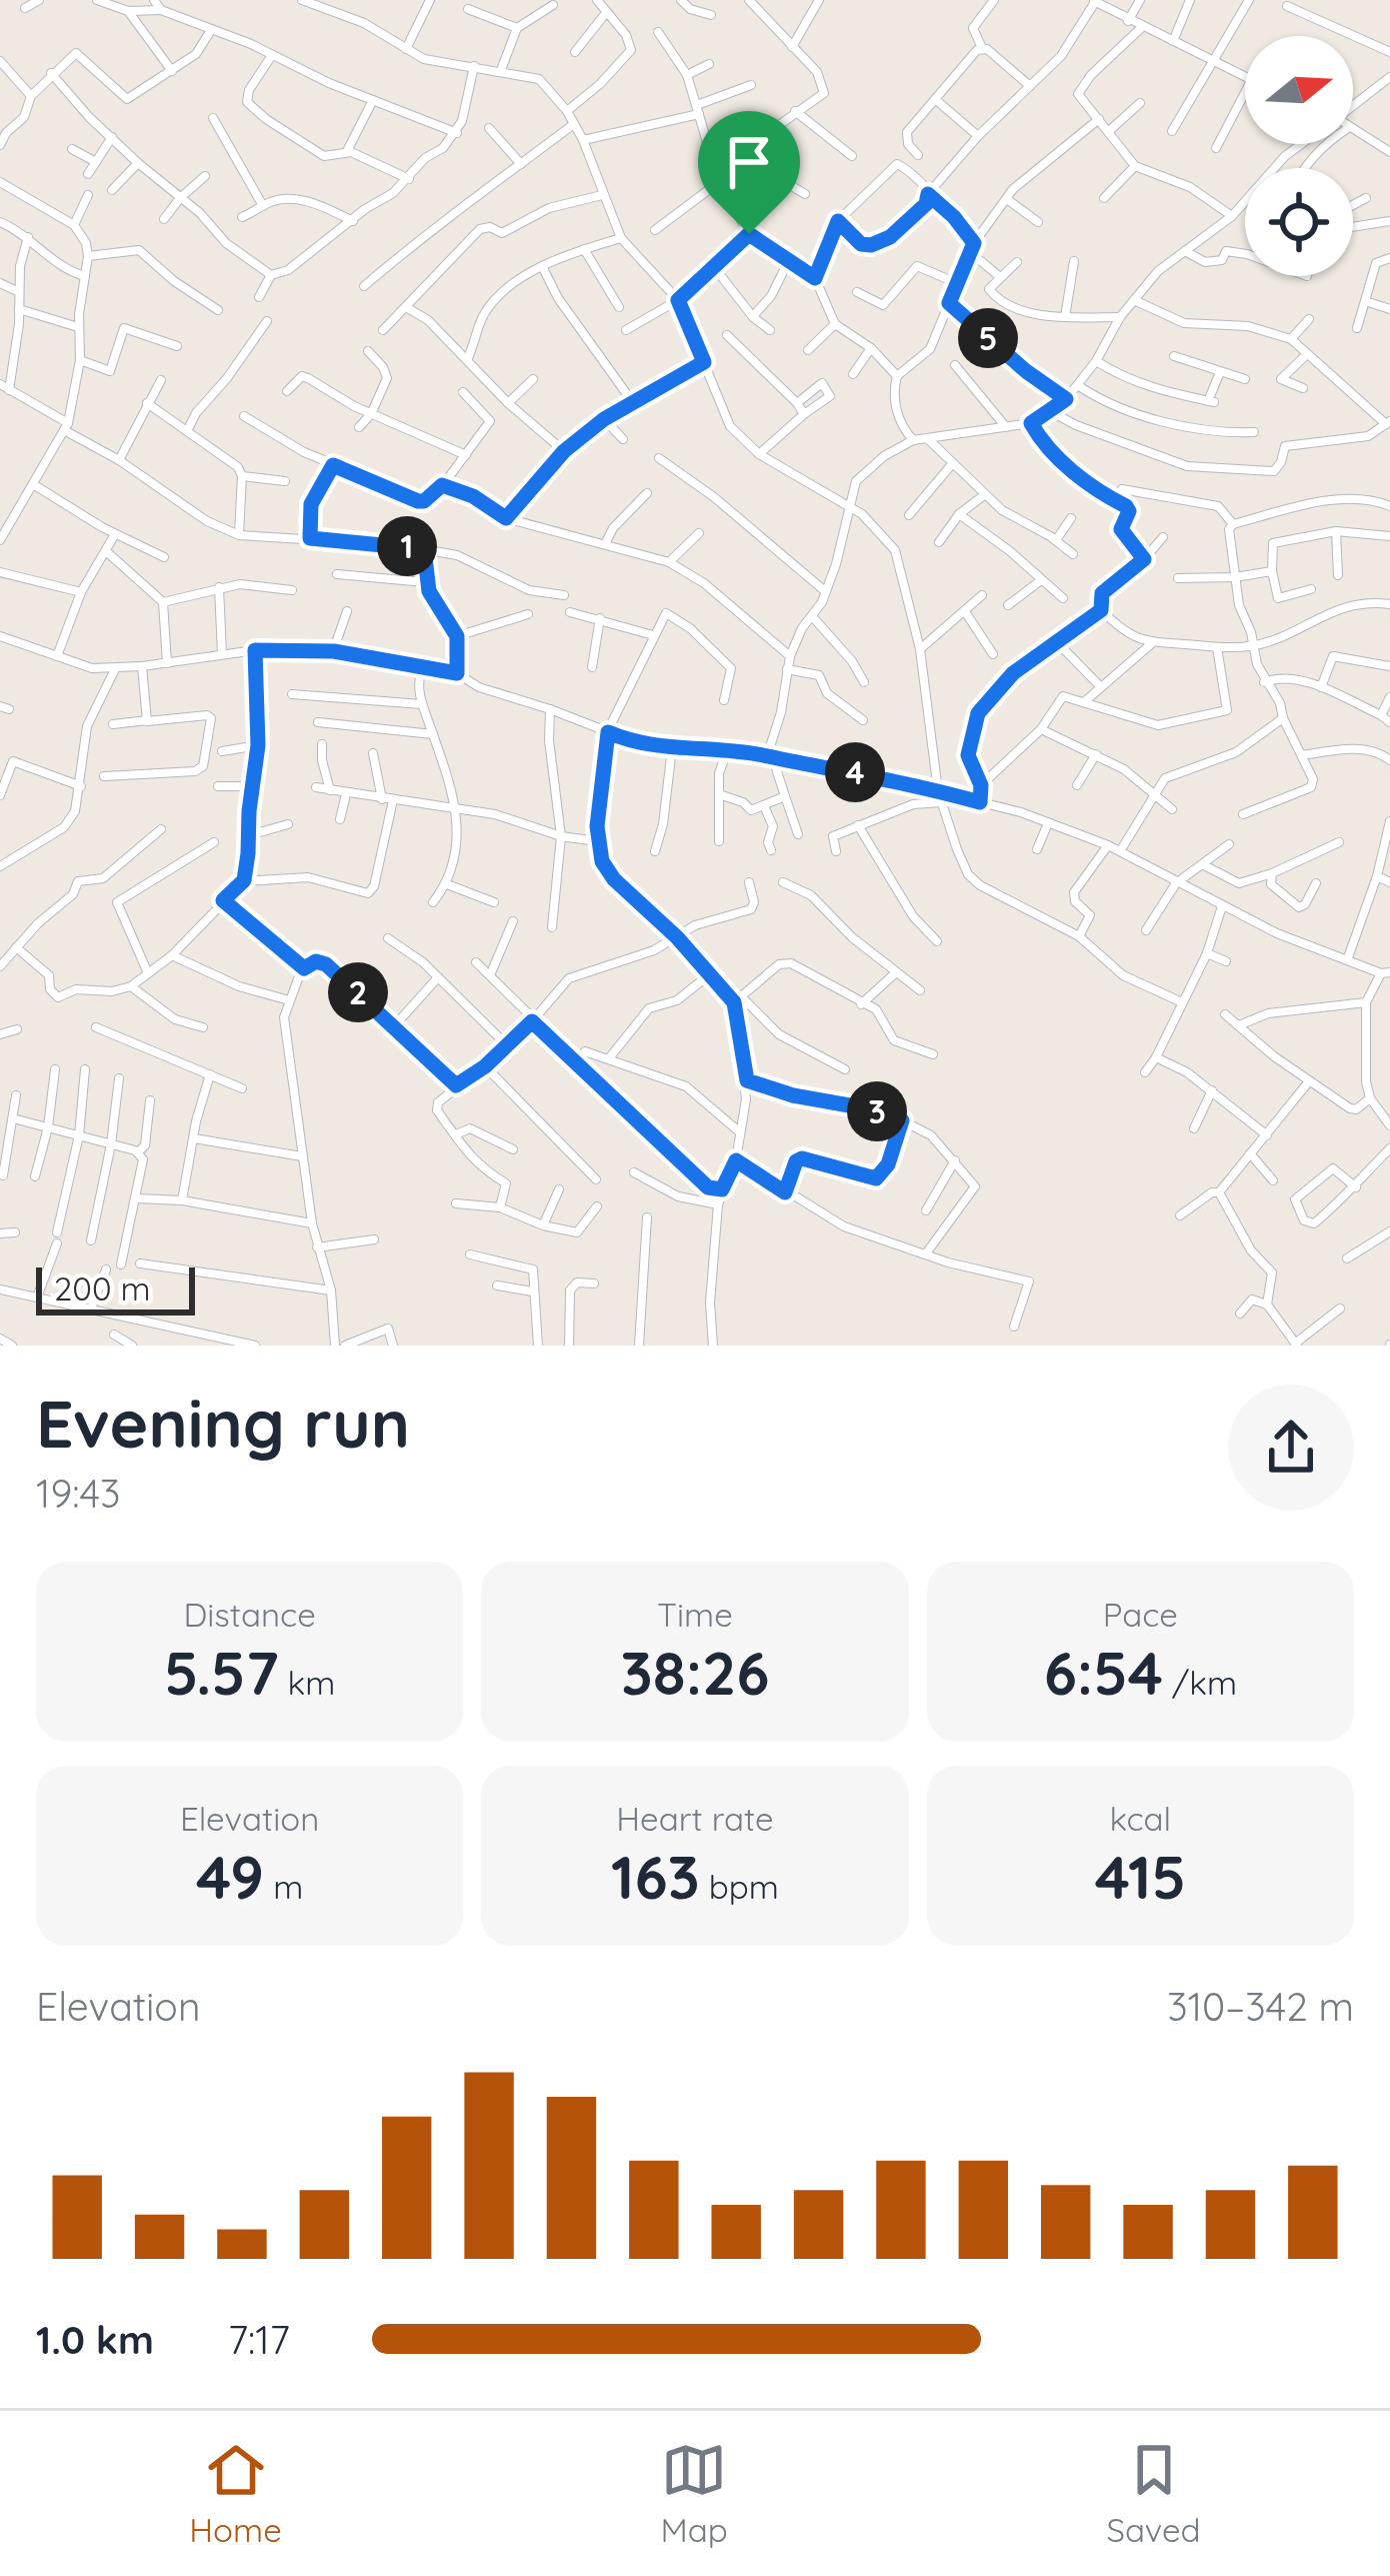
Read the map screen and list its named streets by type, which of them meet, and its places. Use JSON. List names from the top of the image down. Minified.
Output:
{"scale_bar":"200 m","north":"right","page":{"pins":["5","1","4","2","3"],"scale":"200 m","heading":["Evening run","19:43"],"stats":[["Distance","5.57 km"],["Time","38:26"],["Pace","6:54 /km"],["Elevation","49 m"],["Heart rate","163 bpm"],["kcal","415"]],"chart":["Elevation","310–342 m"],"list":[{"name":"1.0 km","note":"7:17"}],"tabs":["Home","Map","Saved"]}}
